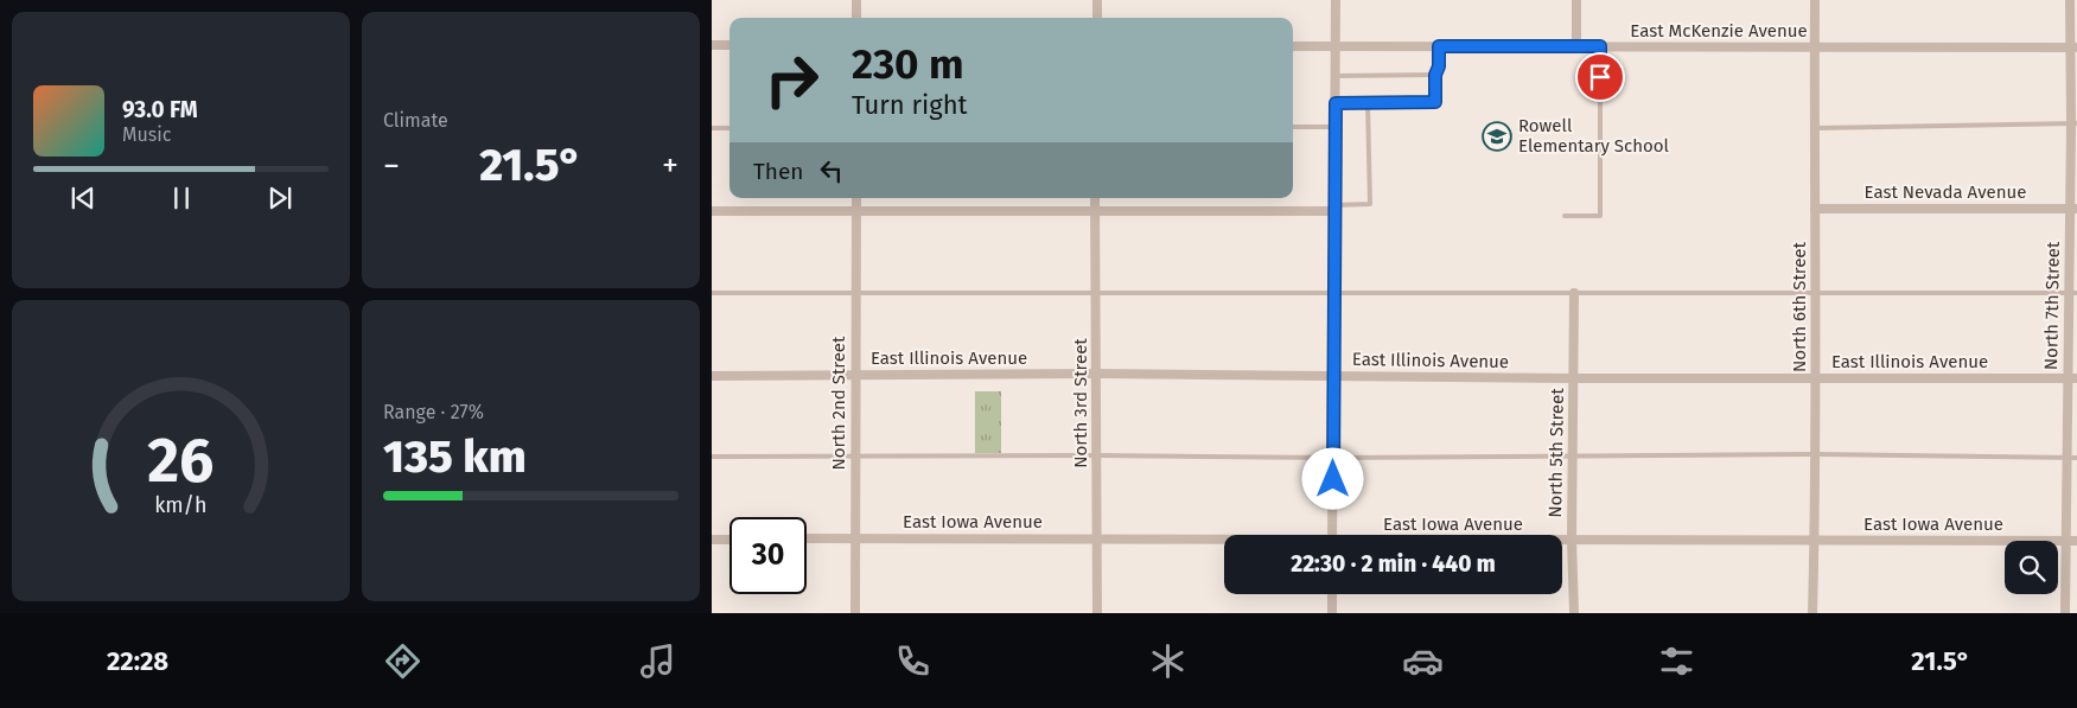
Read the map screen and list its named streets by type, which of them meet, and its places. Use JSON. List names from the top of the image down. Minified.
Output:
{"streets":{"street":["East McKenzie Avenue","East Nevada Avenue","North 7th Street","North 6th Street","East Illinois Avenue","North 2nd Street","North 3rd Street","North 5th Street","East Iowa Avenue"]},"crossings":[["East McKenzie Avenue","North 7th Street"],["East McKenzie Avenue","North 6th Street"],["East Nevada Avenue","North 7th Street"],["East Nevada Avenue","North 6th Street"],["North 7th Street","East Illinois Avenue"],["North 7th Street","East Iowa Avenue"],["North 6th Street","East Illinois Avenue"],["North 6th Street","East Iowa Avenue"],["East Illinois Avenue","North 2nd Street"],["East Illinois Avenue","North 3rd Street"],["East Illinois Avenue","North 5th Street"],["North 2nd Street","East Iowa Avenue"],["North 3rd Street","East Iowa Avenue"],["North 5th Street","East Iowa Avenue"]],"places":{"school or university":["Rowell Elementary School"]},"page":{"tile":["Climate",["Range · 27%","135 km"]],"turn":["230 m","Turn right"],"song":["93.0 FM","Music"],"heat":["−","21.5°","+"],"then":"Then","limit":"30","trip":"22:30 · 2 min · 440 m","tabs":["22:28","21.5°"],"gauge":["26","km/h"]}}
